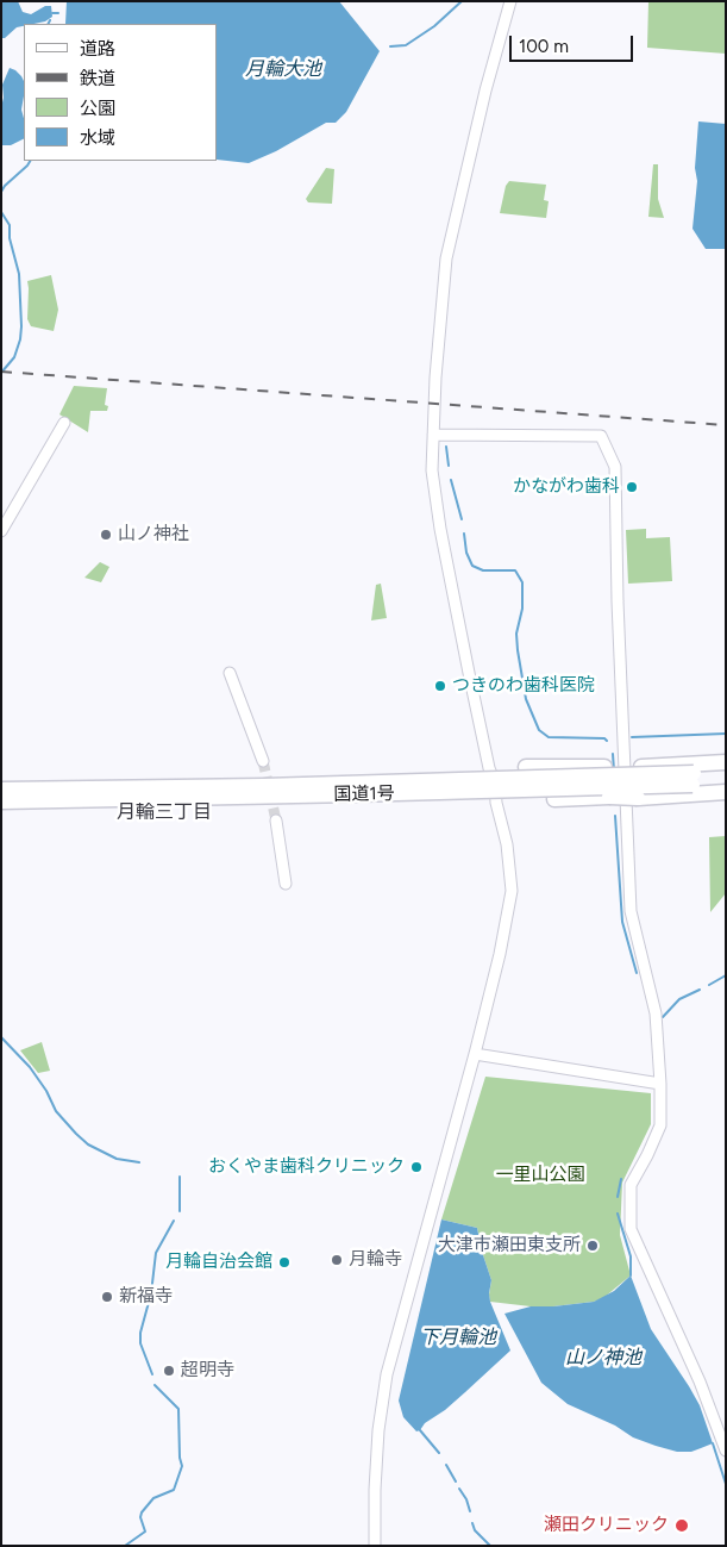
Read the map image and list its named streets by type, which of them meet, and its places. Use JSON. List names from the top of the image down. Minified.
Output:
{"streets":{"highway":["国道1号"]},"districts":["月輪三丁目"],"water":["月輪大池","下月輪池","山ノ神池"],"parks":["一里山公園"],"places":["かながわ歯科","山ノ神社","つきのわ歯科医院","おくやま歯科クリニック","大津市瀬田東支所","月輪寺","月輪自治会館","新福寺","超明寺","瀬田クリニック"],"legend":["道路","鉄道","公園","水域"],"scale_bar":"100 m"}
